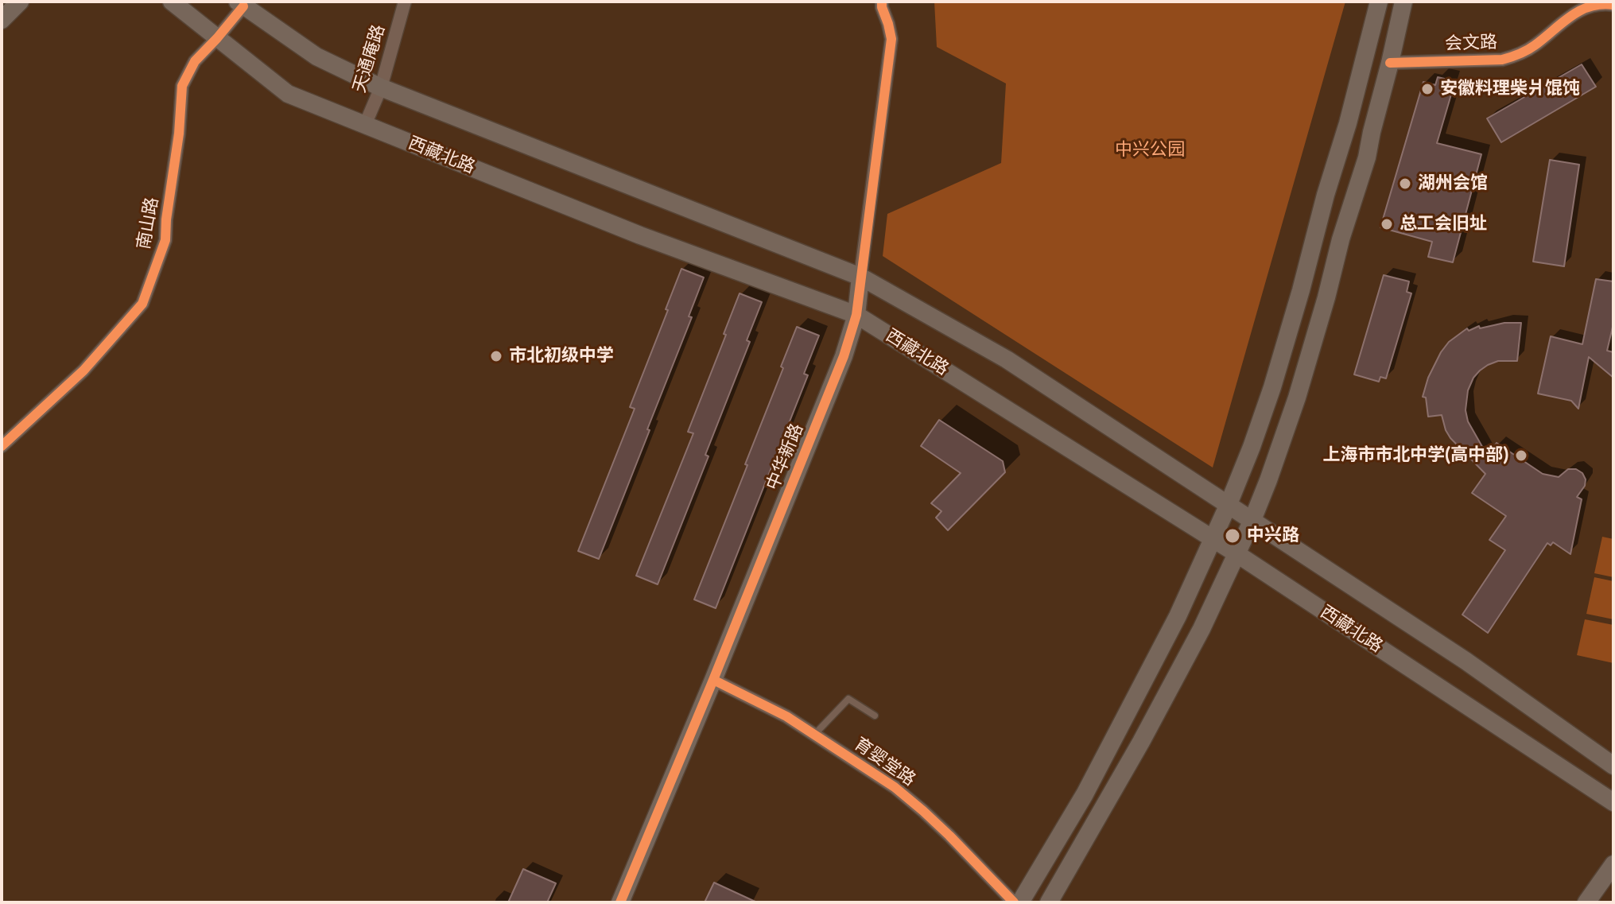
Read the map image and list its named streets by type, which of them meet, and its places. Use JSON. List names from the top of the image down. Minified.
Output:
{"streets":{"main road":["西藏北路","中华新路"],"street":["会文路","天通庵路","南山路","育婴堂路"]},"crossings":[["天通庵路","西藏北路"],["西藏北路","南山路"],["西藏北路","中华新路"],["中华新路","育婴堂路"]],"parks":["中兴公园"],"places":["安徽料理柴爿馄饨","湖州会馆","总工会旧址","市北初级中学","上海市市北中学(高中部)","中兴路"]}
